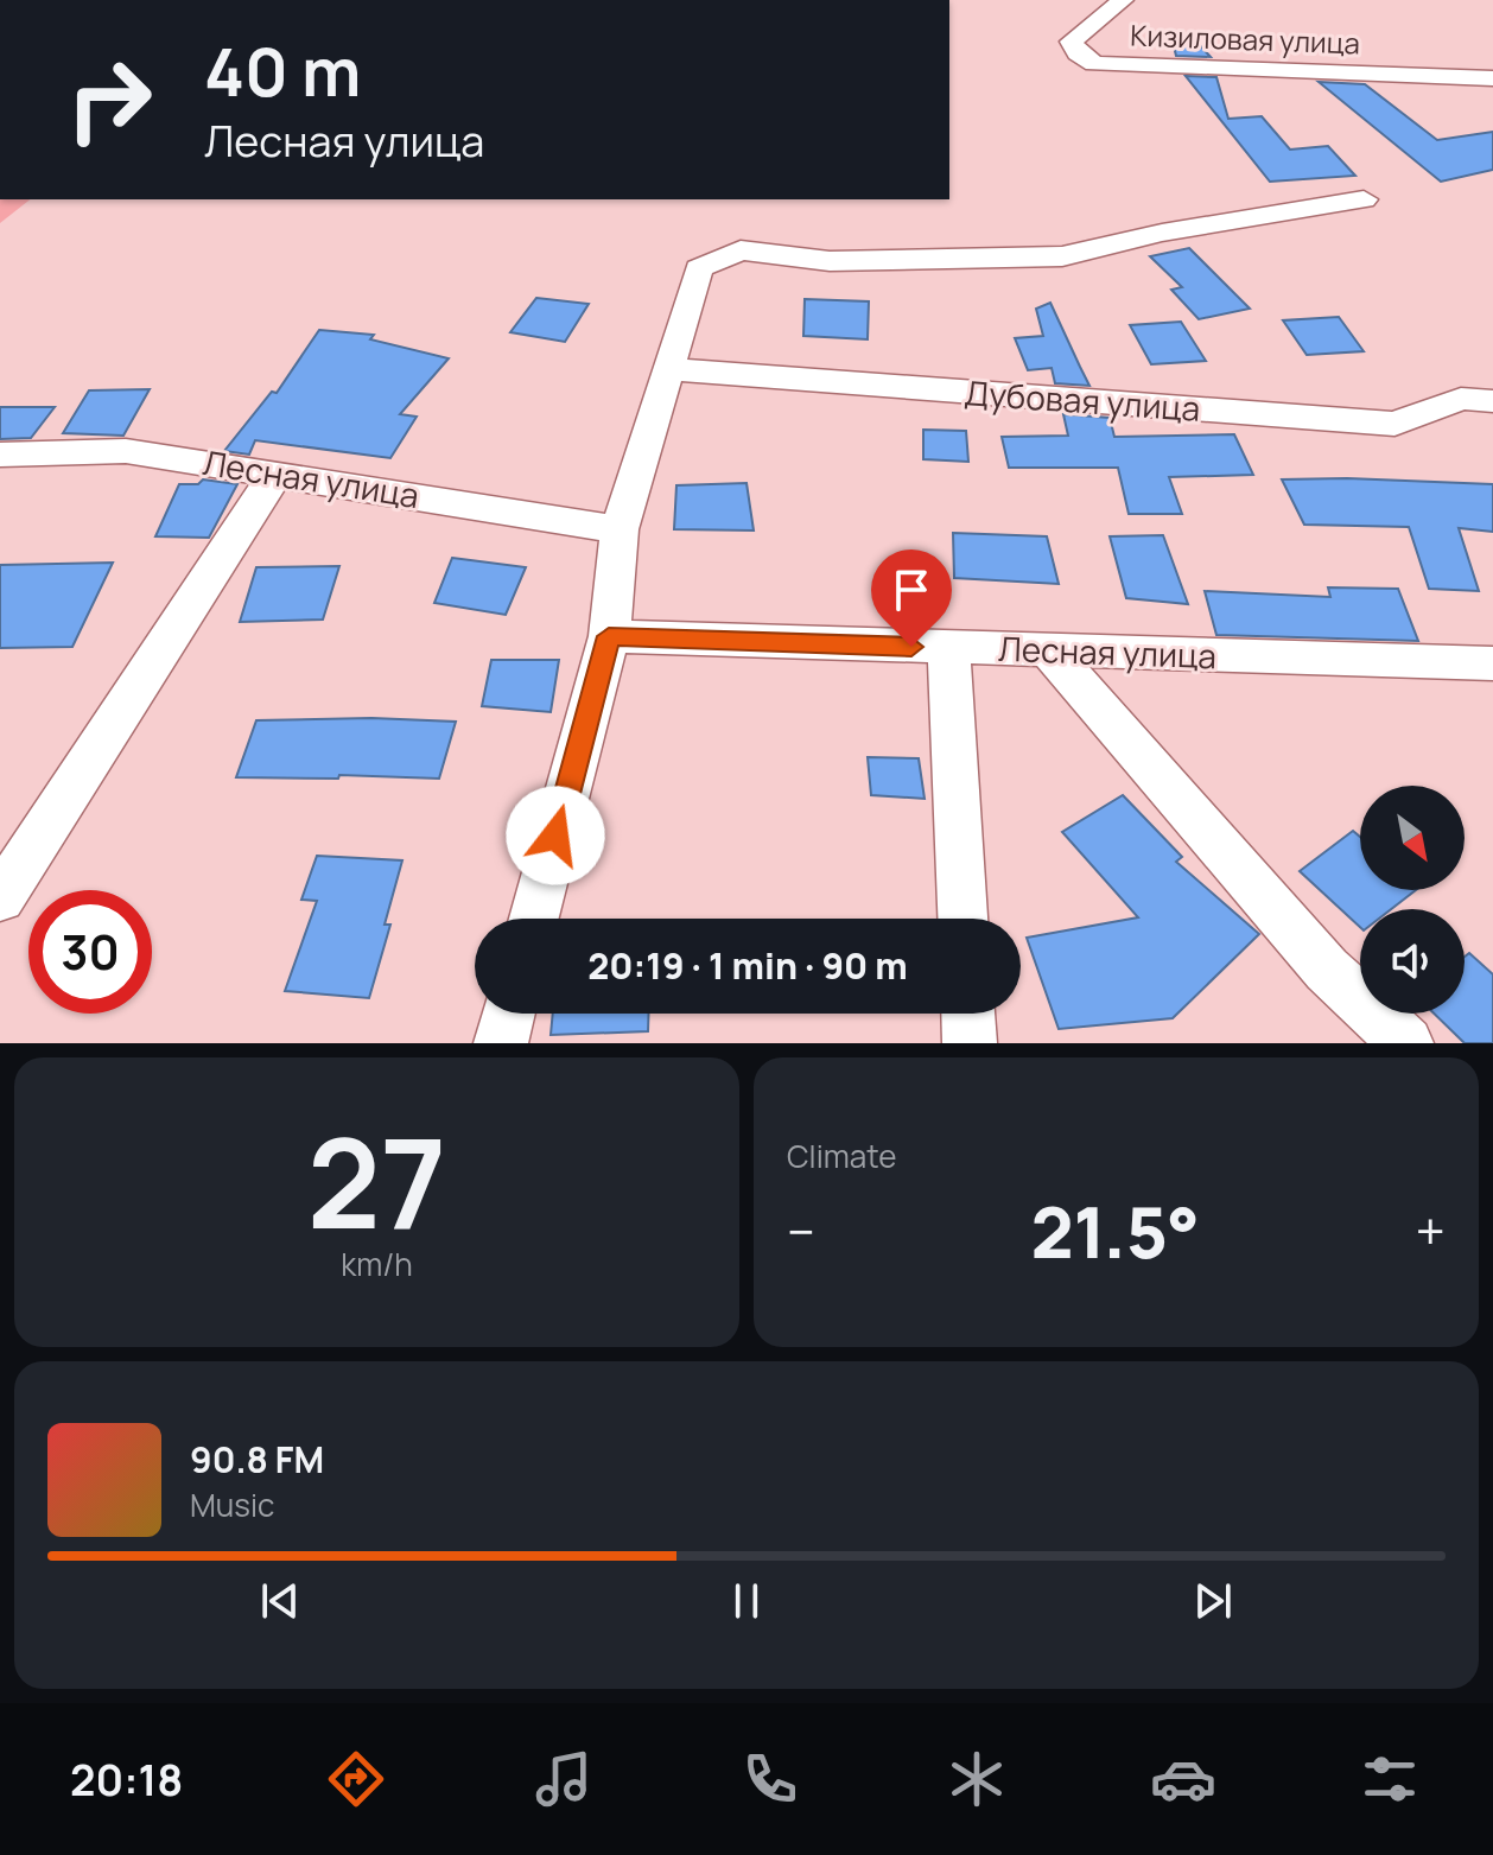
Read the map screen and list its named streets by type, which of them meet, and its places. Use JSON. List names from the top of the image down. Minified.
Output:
{"streets":{"street":["Кизиловая улица","Дубовая улица","Лесная улица"]},"north":"bottom right","page":{"turn":["40 m","Лесная улица"],"limit":"30","trip":"20:19 · 1 min · 90 m","tile":[["27","km/h"],"Climate"],"heat":["−","21.5°","+"],"song":["90.8 FM","Music"],"tabs":"20:18"}}
